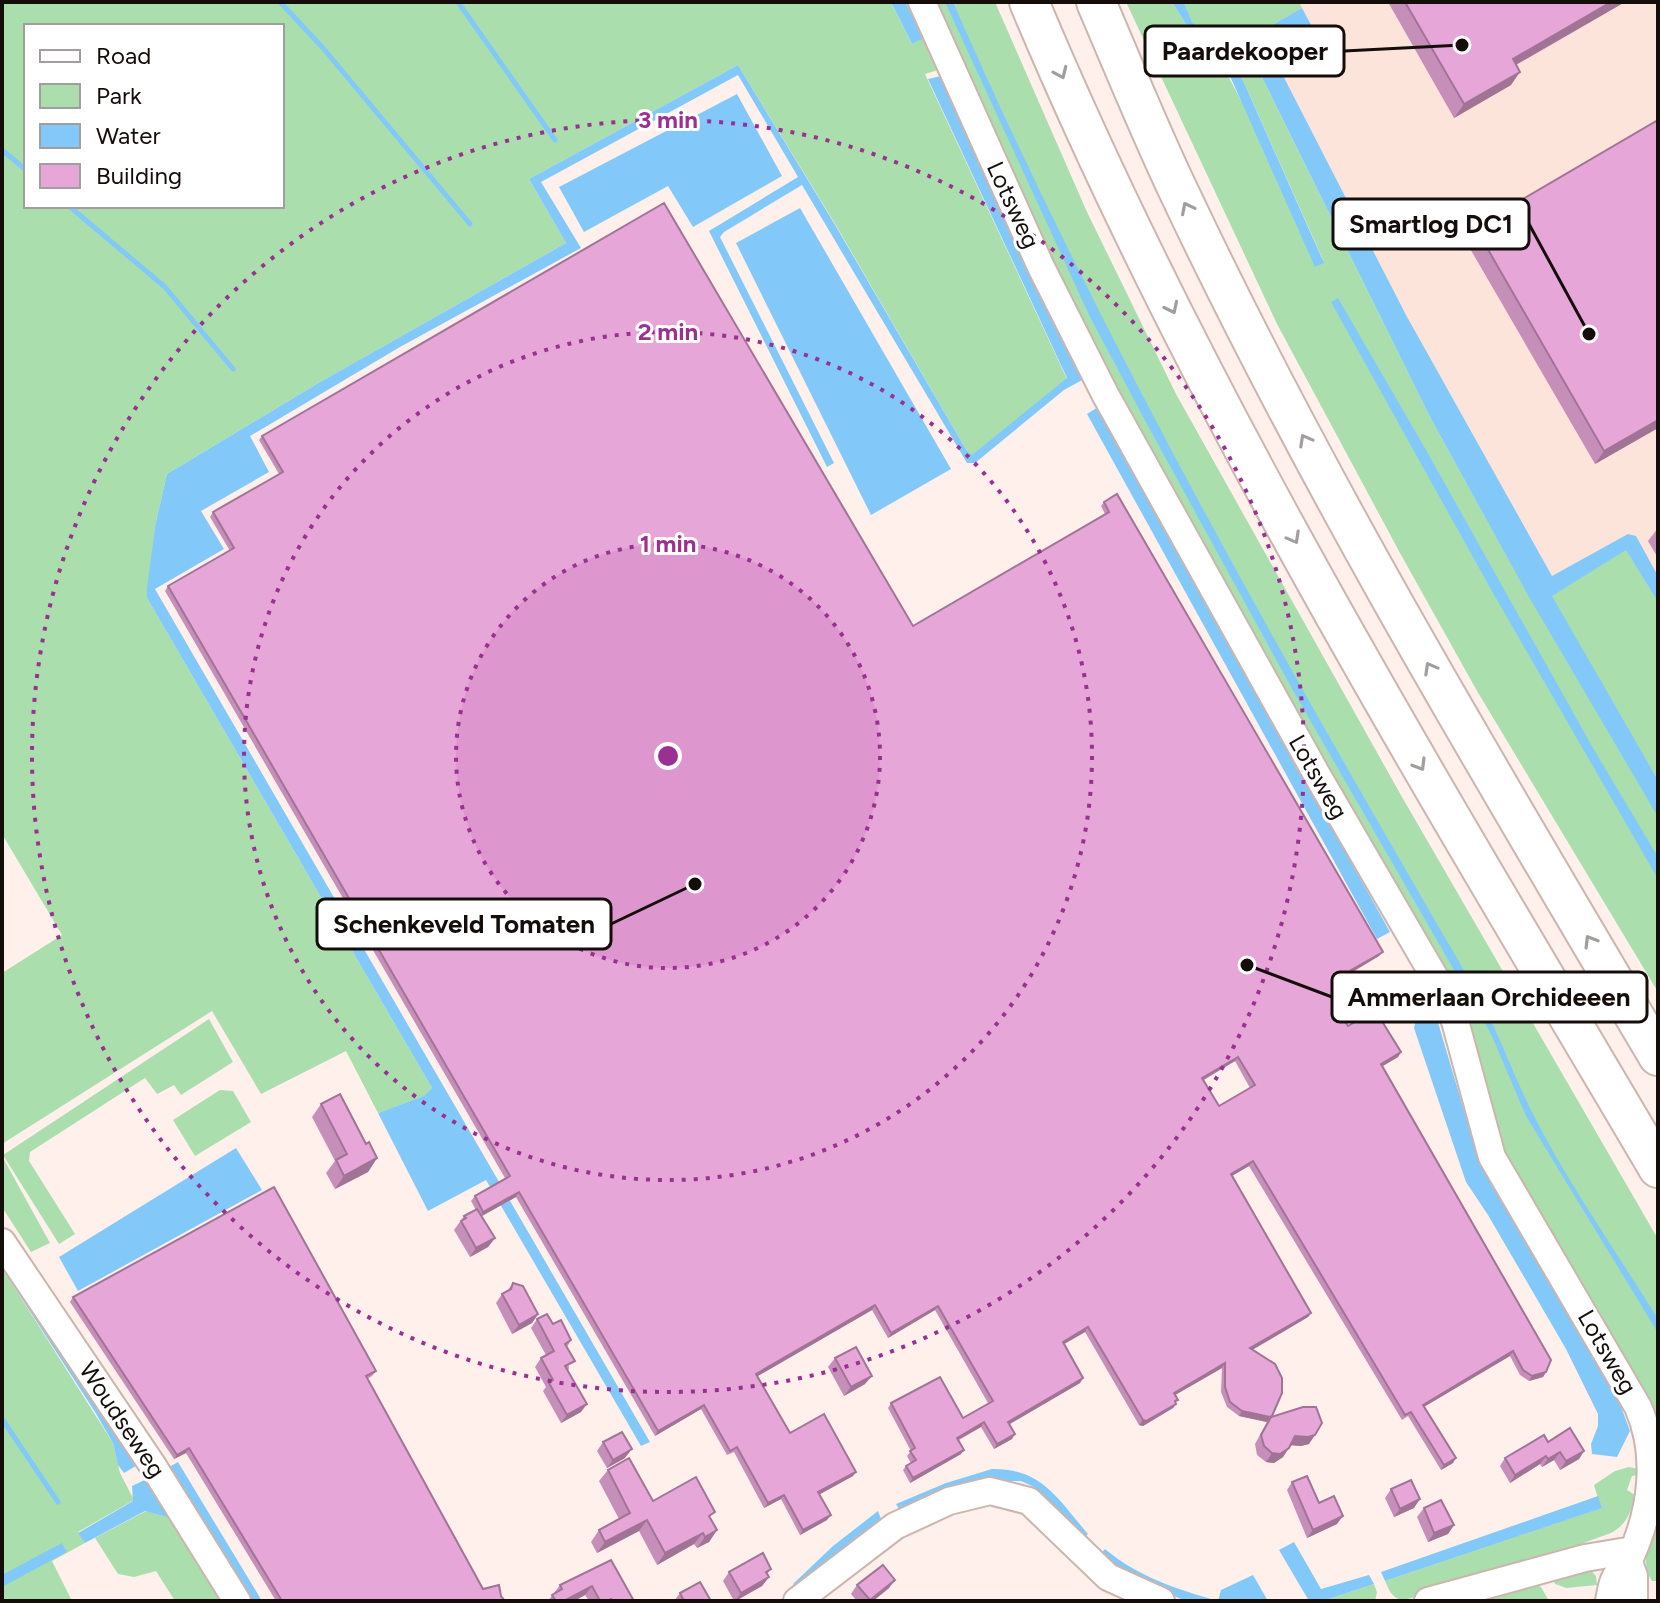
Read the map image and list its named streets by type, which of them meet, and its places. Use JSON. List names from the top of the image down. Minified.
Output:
{"streets":{"street":["Lotsweg","Woudseweg"]},"places":["Paardekooper","Smartlog DC1","Schenkeveld Tomaten","Ammerlaan Orchideeen"],"legend":["Road","Park","Water","Building"],"rings":["3 min","2 min","1 min"]}
